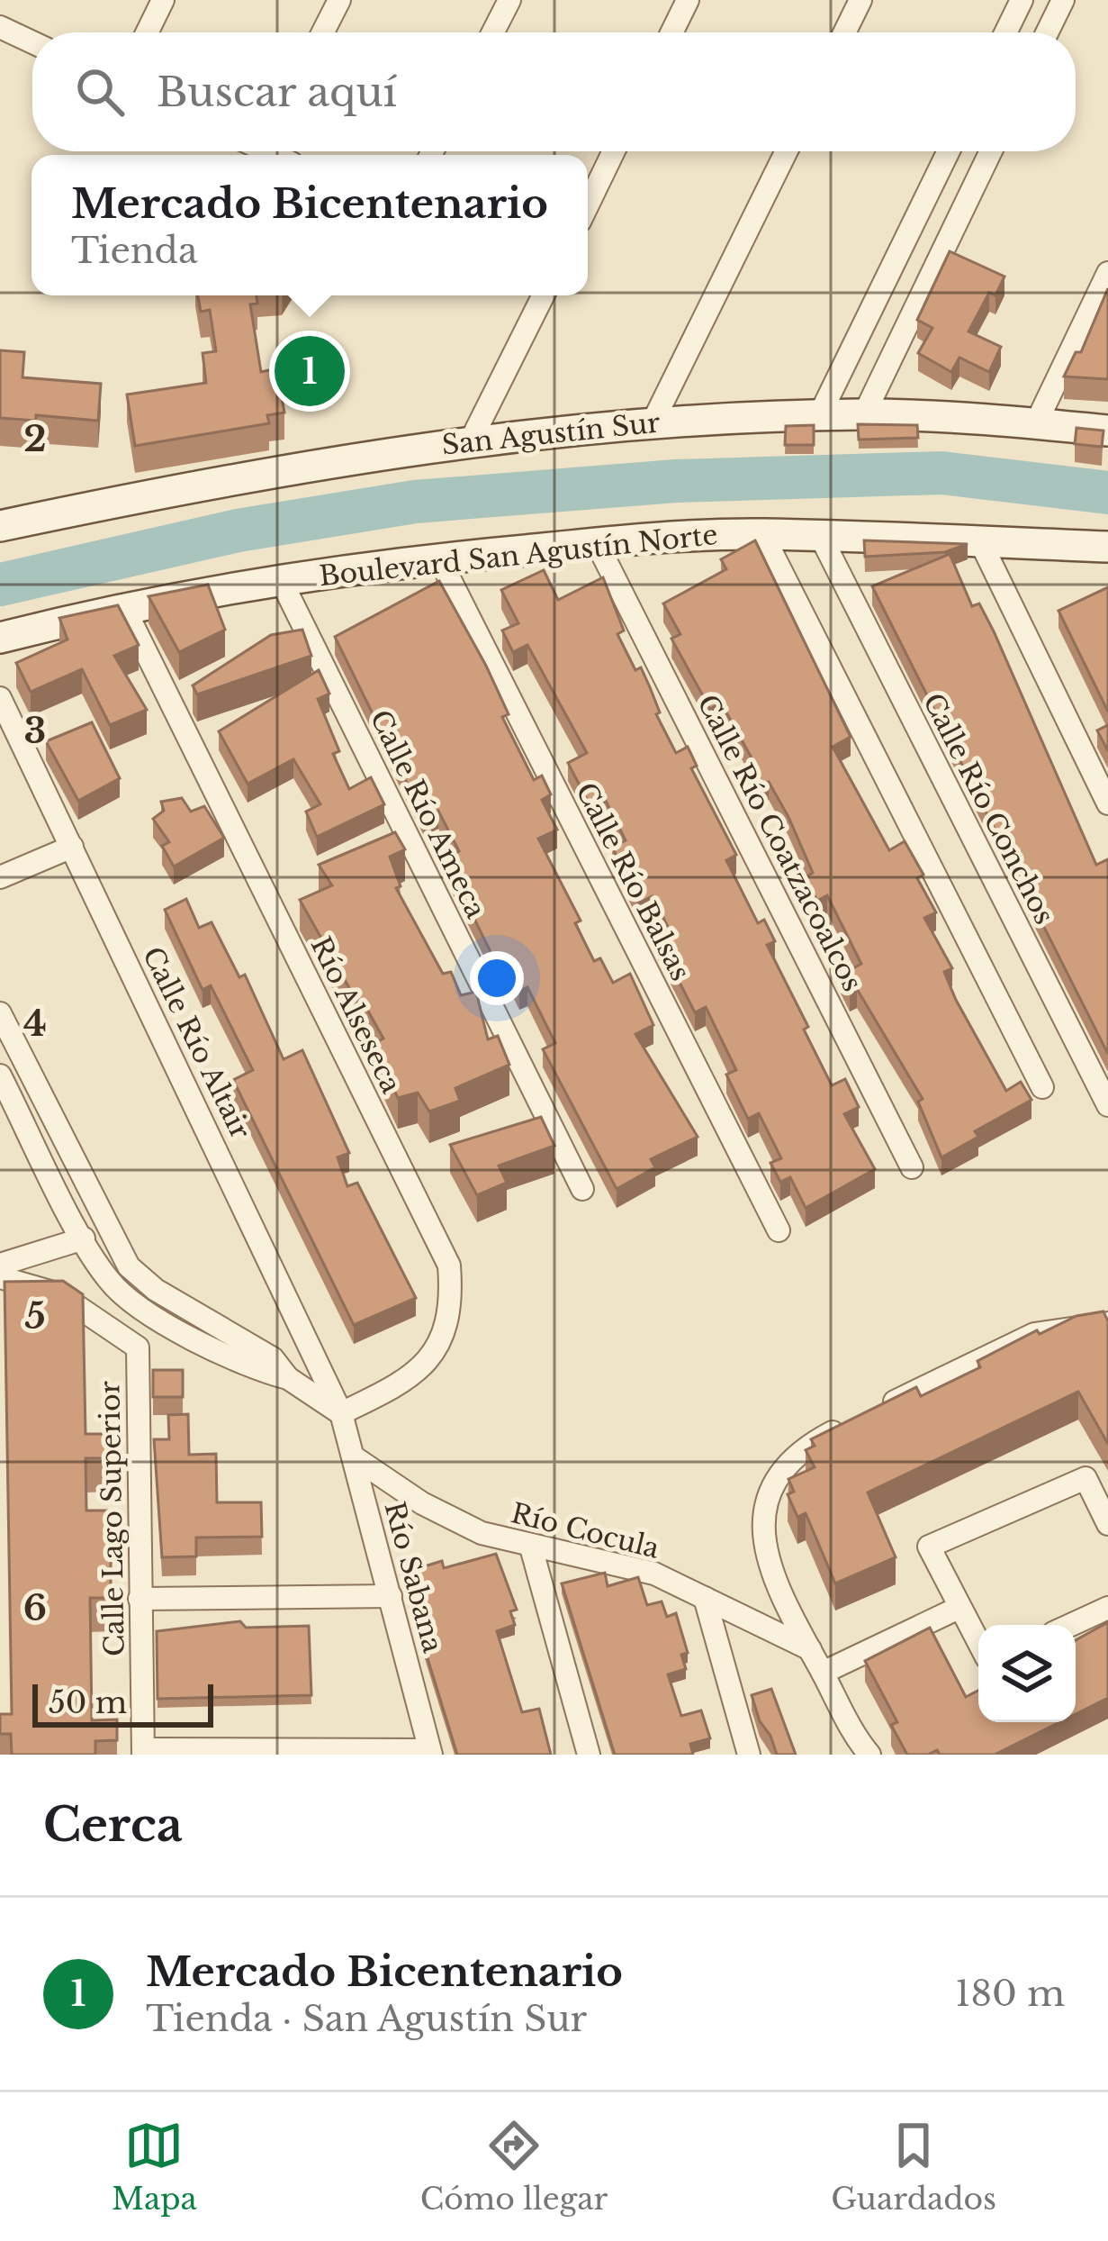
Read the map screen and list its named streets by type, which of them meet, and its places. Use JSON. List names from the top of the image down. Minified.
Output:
{"streets":{"main road":["San Agustín Sur","Boulevard San Agustín Norte"],"street":["Calle Río Conchos","Calle Río Ameca","Calle Río Coatzacoalcos","Calle Río Balsas","Río Alseseca","Calle Río Altair","Calle Lago Superior","Río Cocula","Río Sabana"]},"crossings":[["Boulevard San Agustín Norte","Calle Río Conchos"],["Boulevard San Agustín Norte","Calle Río Ameca"],["Boulevard San Agustín Norte","Calle Río Coatzacoalcos"],["Boulevard San Agustín Norte","Calle Río Balsas"],["Boulevard San Agustín Norte","Río Alseseca"],["Río Alseseca","Calle Río Altair"],["Río Alseseca","Río Sabana"],["Calle Río Altair","Río Sabana"],["Río Cocula","Río Sabana"]],"scale_bar":"50 m","page":{"search":"Buscar aquí","popup":["Mercado Bicentenario","Tienda"],"pins":"1","scale":"50 m","heading":"Cerca","list":[{"mark":"1","name":"Mercado Bicentenario","note":"Tienda · San Agustín Sur","value":"180 m"}],"nav":["Mapa","Cómo llegar","Guardados"]},"grid":{"rows":["2","3","4","5","6"]}}
